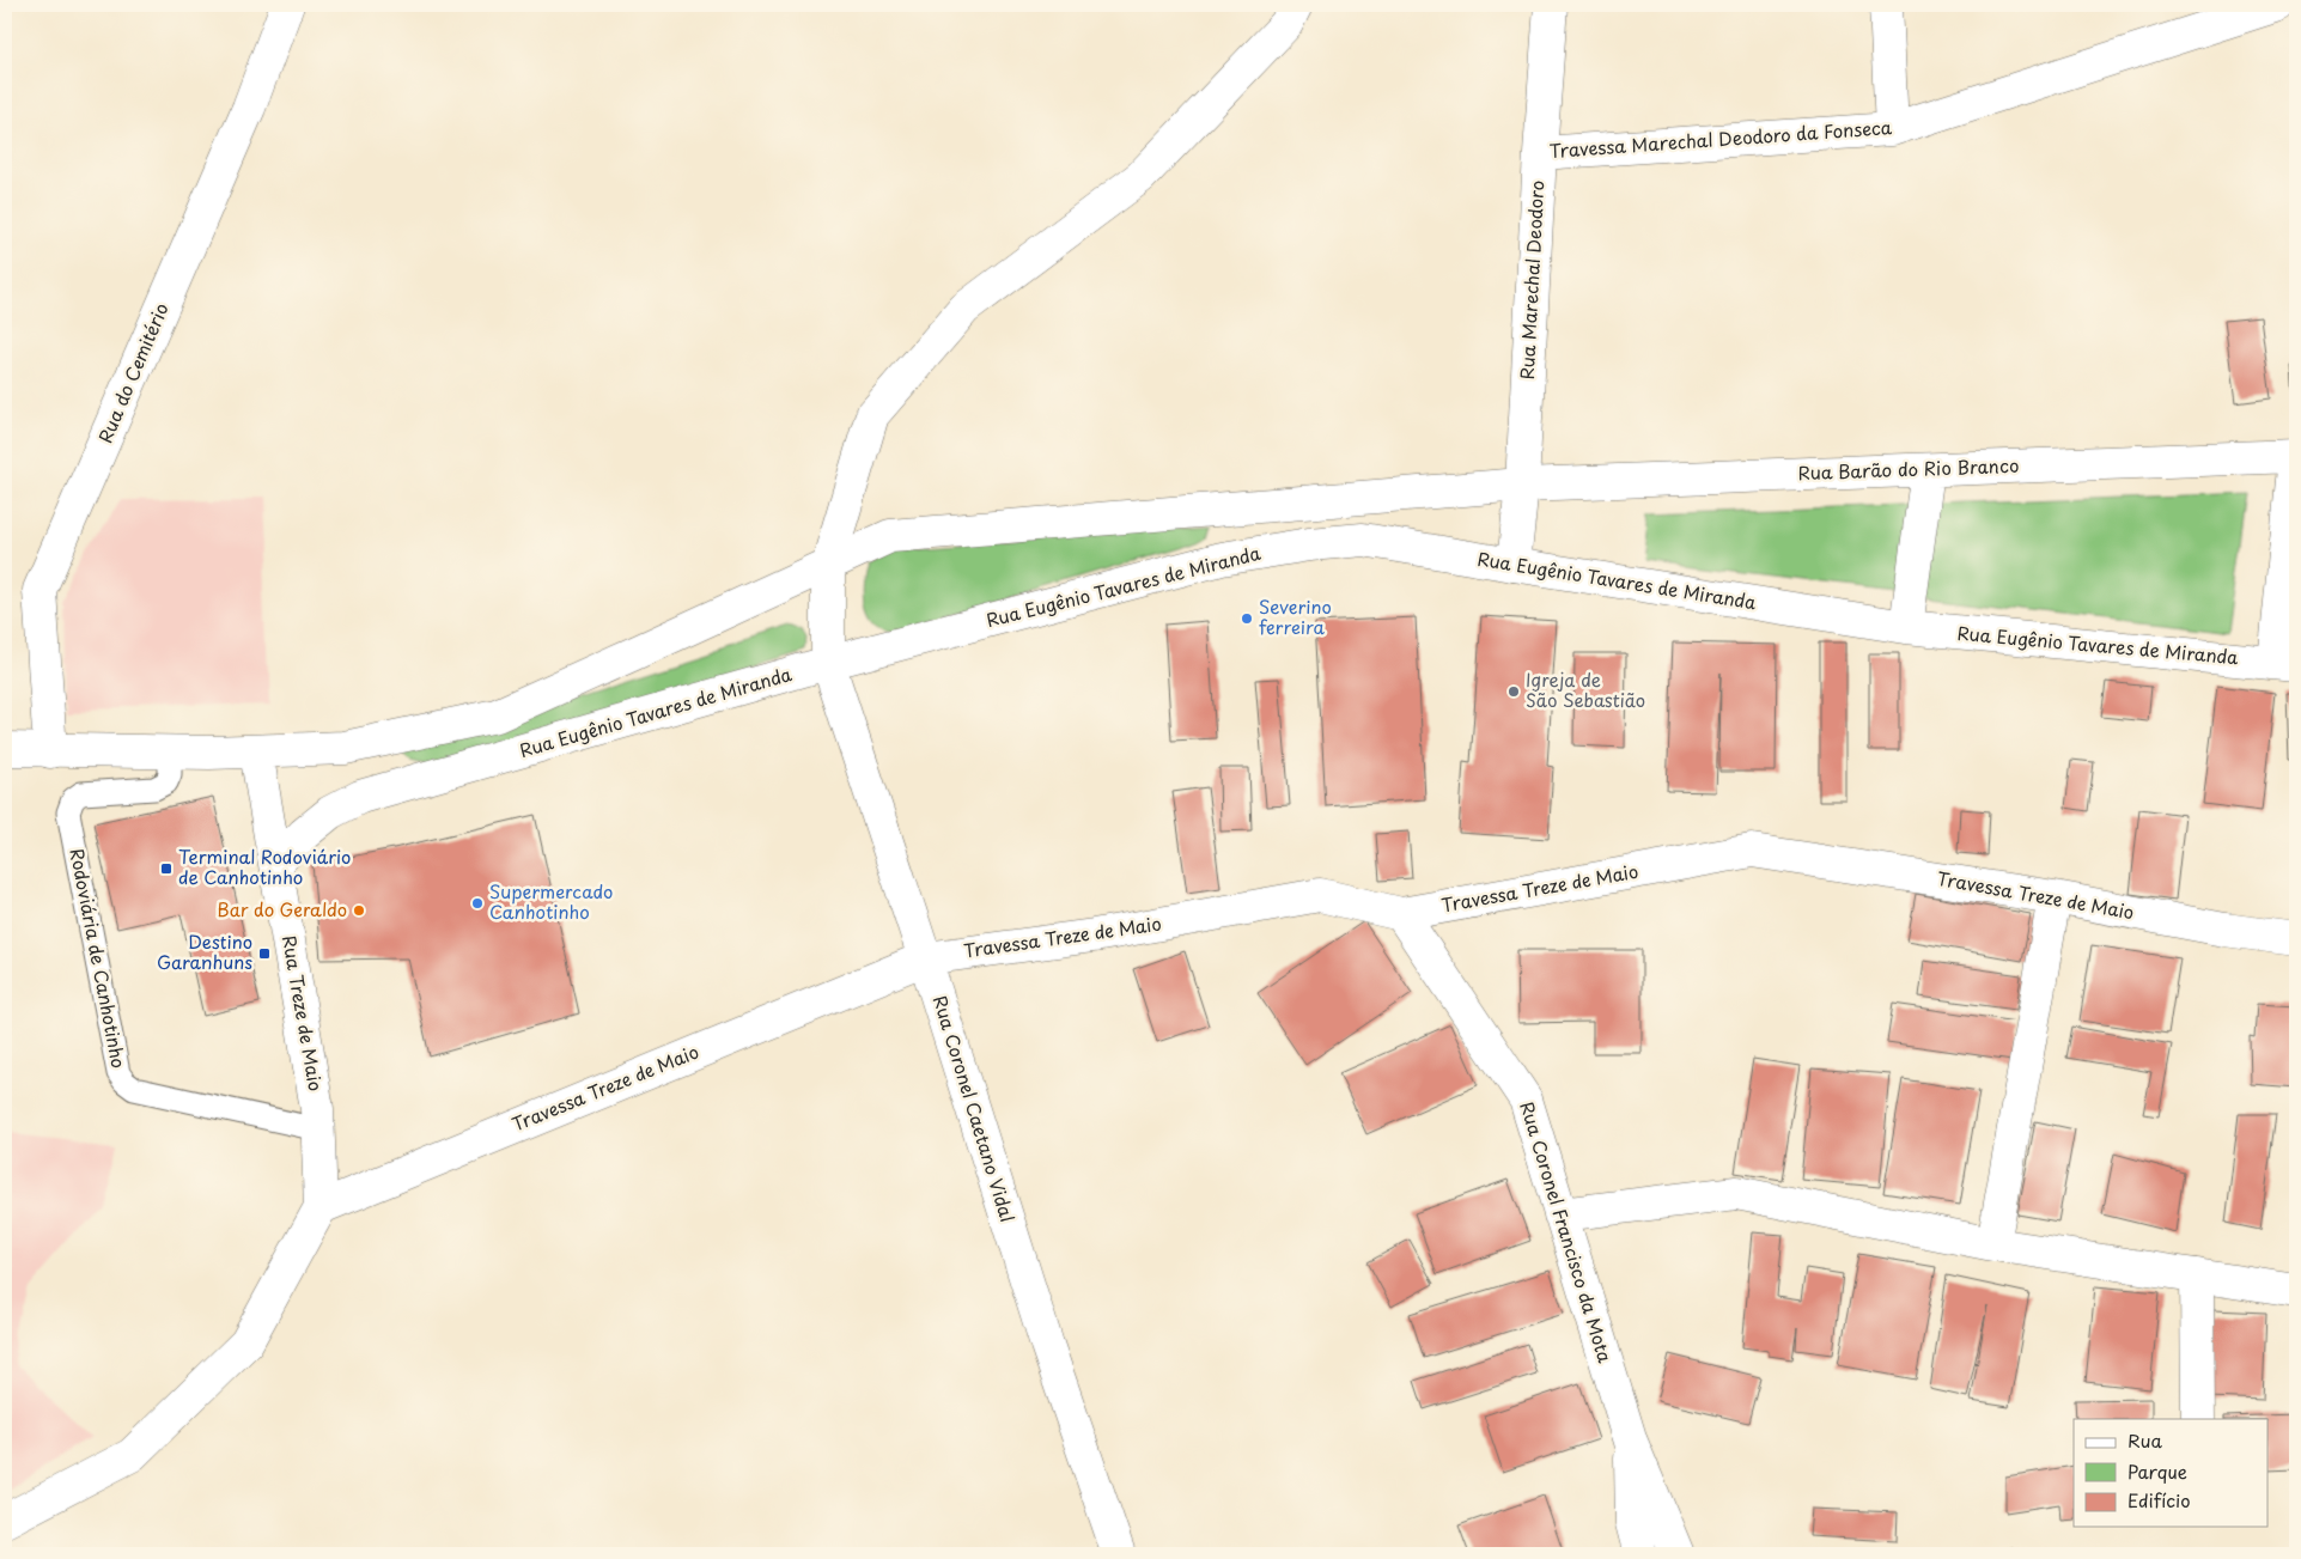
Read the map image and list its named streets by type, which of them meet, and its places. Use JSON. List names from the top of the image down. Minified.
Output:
{"streets":{"street":["Travessa Marechal Deodoro da Fonseca","Rua Marechal Deodoro","Rua do Cemitério","Rua Barão do Rio Branco","Rua Eugênio Tavares de Miranda","Travessa Treze de Maio","Rua Treze de Maio","Rua Coronel Caetano Vidal","Rua Coronel Francisco da Mota"],"lane":["Rodoviária de Canhotinho"]},"crossings":[["Travessa Marechal Deodoro da Fonseca","Rua Marechal Deodoro"],["Rua Marechal Deodoro","Rua Barão do Rio Branco"],["Rua Marechal Deodoro","Rua Eugênio Tavares de Miranda"],["Rua Eugênio Tavares de Miranda","Rua Treze de Maio"],["Rua Eugênio Tavares de Miranda","Rua Coronel Caetano Vidal"],["Travessa Treze de Maio","Rua Treze de Maio"],["Travessa Treze de Maio","Rua Coronel Caetano Vidal"],["Travessa Treze de Maio","Rua Coronel Francisco da Mota"],["Rodoviária de Canhotinho","Rua Treze de Maio"]],"places":{"other":["Severino ferreira","Igreja de São Sebastião","Supermercado Canhotinho","Bar do Geraldo"],"transit":["Terminal Rodoviário de Canhotinho","Destino Garanhuns"]},"legend":["Rua","Parque","Edifício"]}
